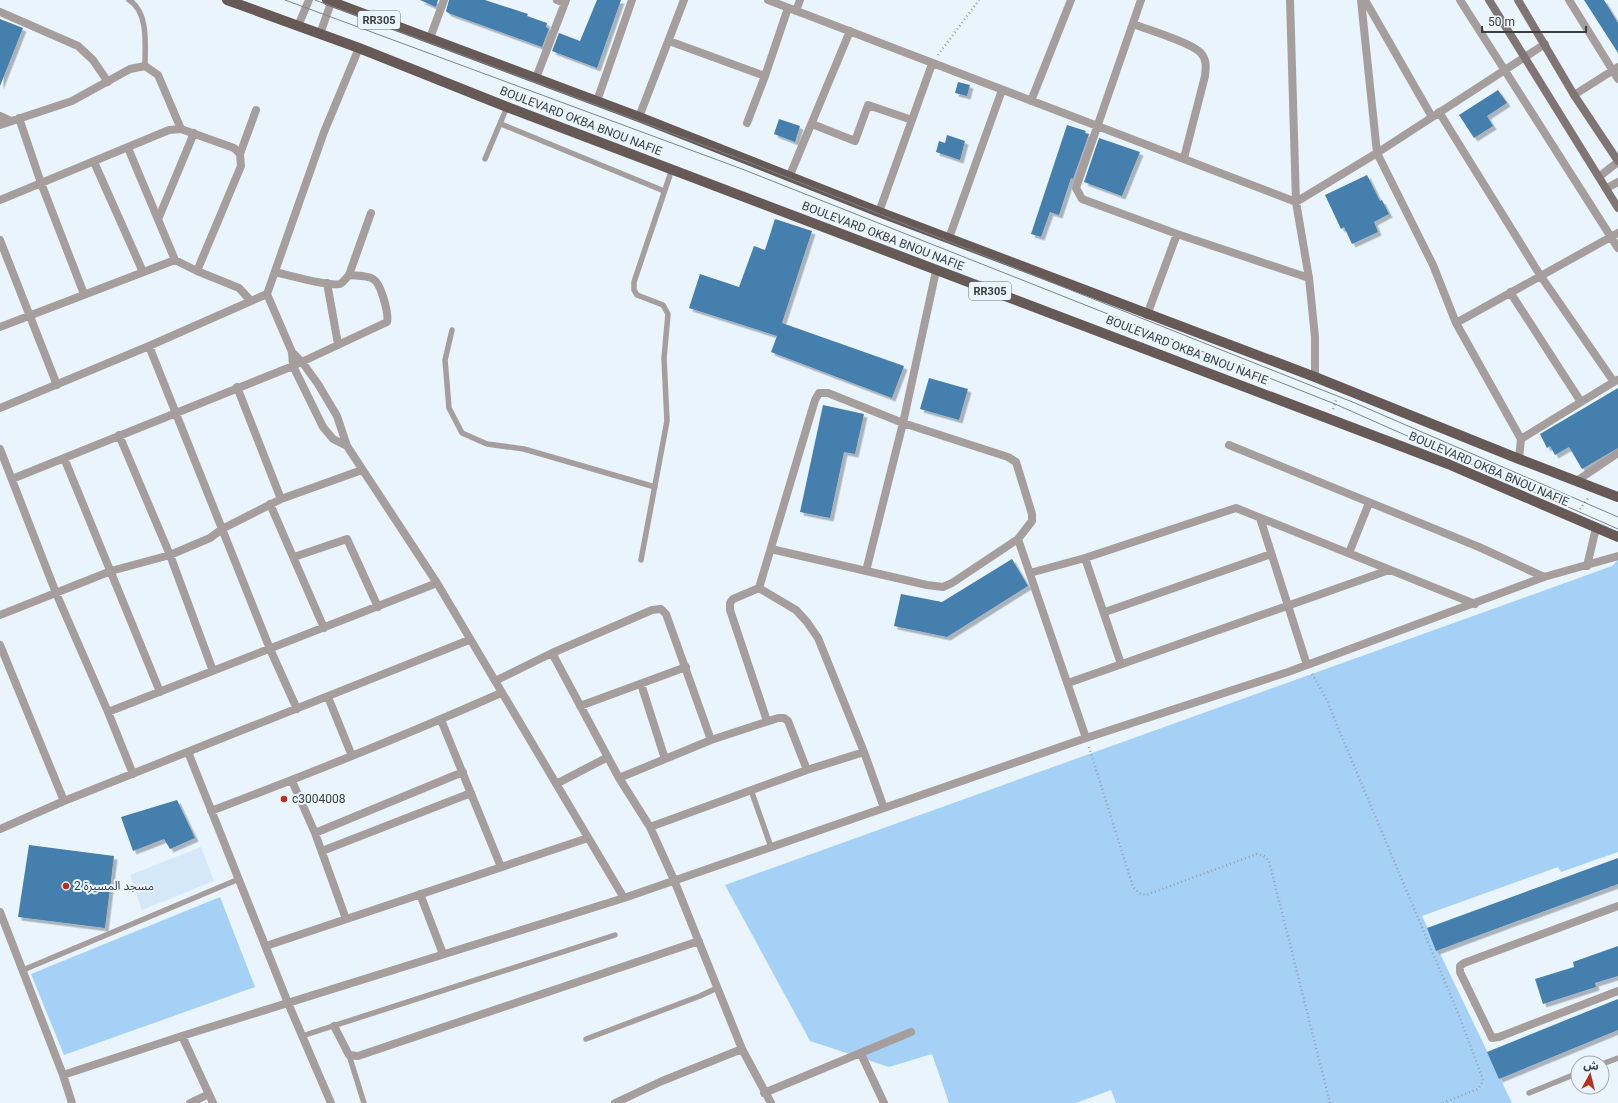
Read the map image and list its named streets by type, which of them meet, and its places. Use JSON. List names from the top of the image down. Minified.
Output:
{"streets":{"main road":["RR305","BOULEVARD OKBA BNOU NAFIE"]},"places":["c3004008","مسجد المسيرة 2"],"scale_bar":"50 m","north":"top"}
